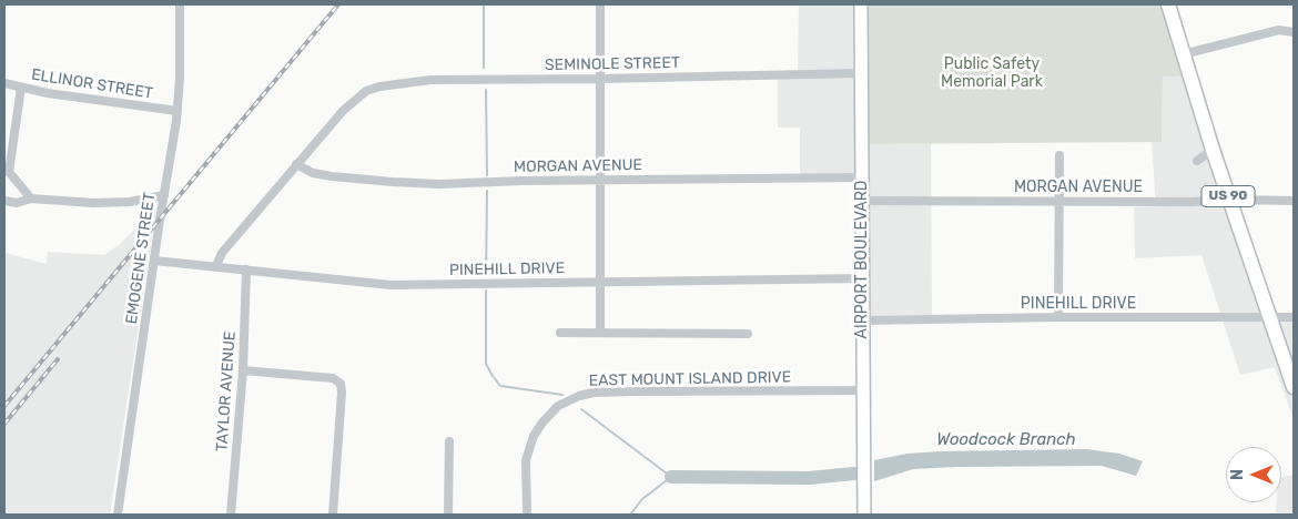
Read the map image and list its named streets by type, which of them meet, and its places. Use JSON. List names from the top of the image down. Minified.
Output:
{"streets":{"main road":["US 90","AIRPORT BOULEVARD"],"street":["SEMINOLE STREET","ELLINOR STREET","MORGAN AVENUE","EMOGENE STREET","PINEHILL DRIVE","EAST MOUNT ISLAND DRIVE","TAYLOR AVENUE"]},"crossings":[["SEMINOLE STREET","MORGAN AVENUE"],["SEMINOLE STREET","AIRPORT BOULEVARD"],["ELLINOR STREET","EMOGENE STREET"],["MORGAN AVENUE","US 90"],["MORGAN AVENUE","AIRPORT BOULEVARD"],["US 90","PINEHILL DRIVE"],["EMOGENE STREET","PINEHILL DRIVE"],["AIRPORT BOULEVARD","PINEHILL DRIVE"],["AIRPORT BOULEVARD","EAST MOUNT ISLAND DRIVE"],["PINEHILL DRIVE","TAYLOR AVENUE"]],"water":["Woodcock Branch"],"parks":["Public Safety Memorial Park"],"north":"left"}
